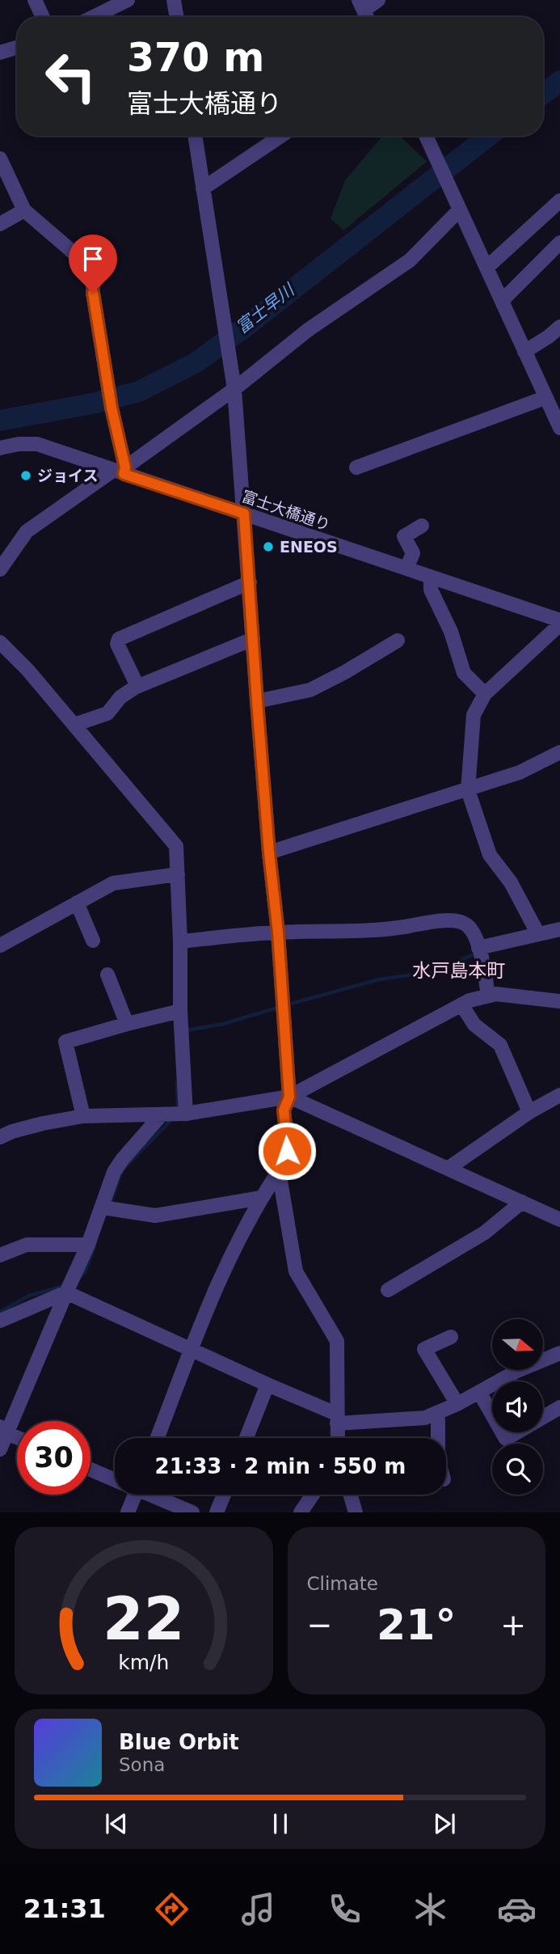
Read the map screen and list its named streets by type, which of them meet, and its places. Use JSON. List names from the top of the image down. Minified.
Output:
{"streets":{"street":["富士大橋通り"]},"districts":["水戸島本町"],"water":["富士早川"],"places":["ジョイス","ENEOS"],"north":"right","page":{"turn":["370 m","富士大橋通り"],"limit":"30","trip":"21:33 · 2 min · 550 m","tile":"Climate","heat":["−","21°","+"],"song":["Blue Orbit","Sona"],"tabs":"21:31","gauge":["22","km/h"]}}
